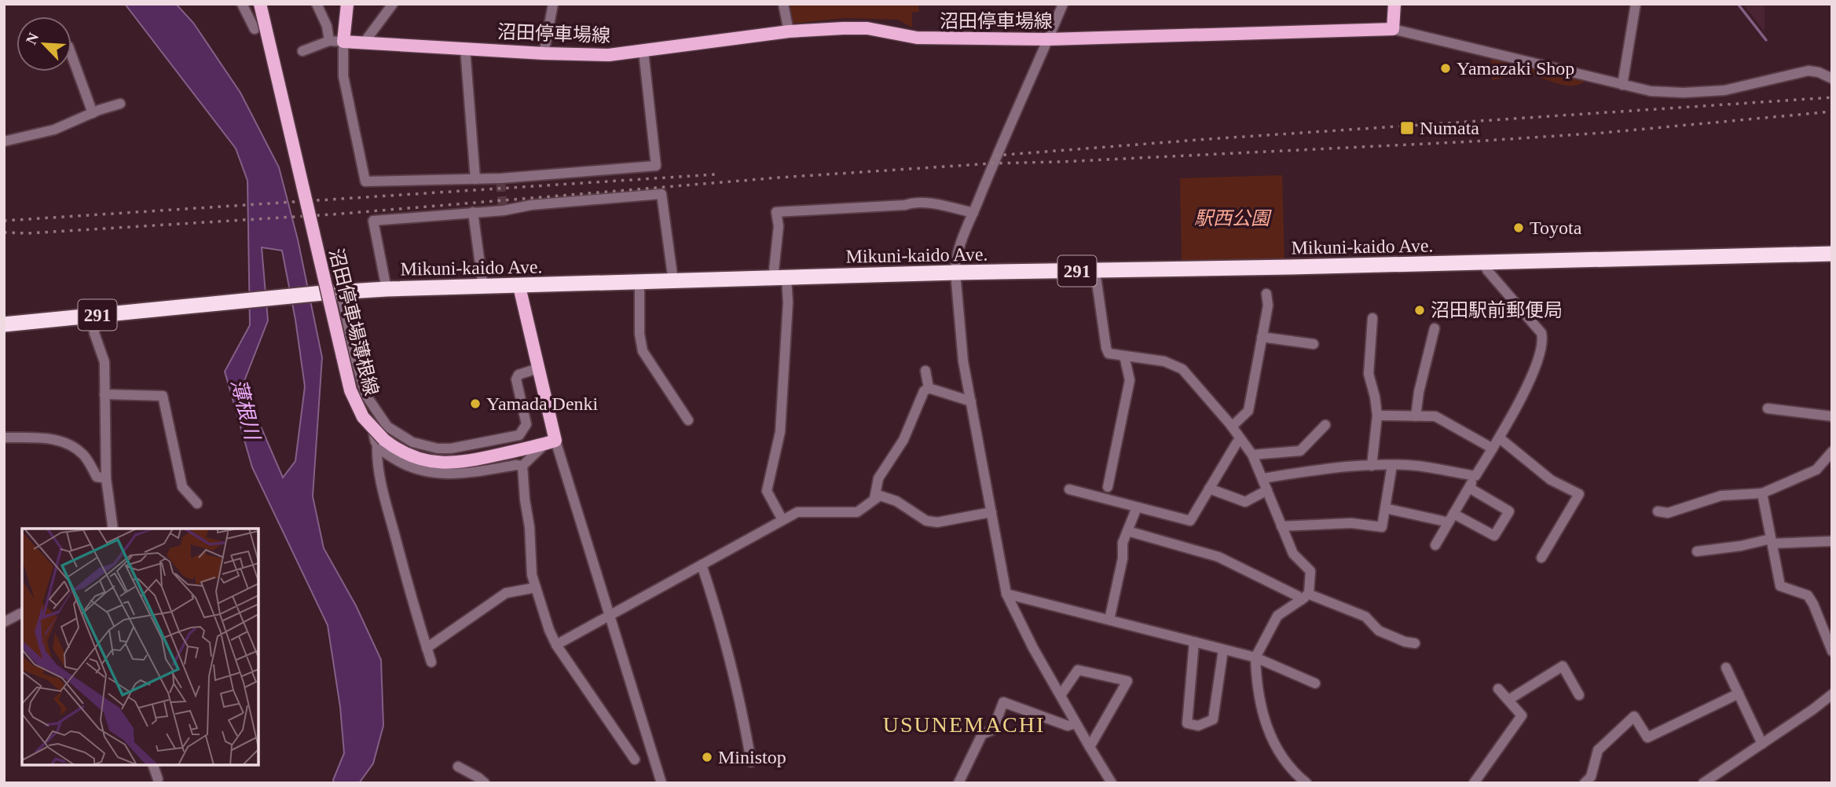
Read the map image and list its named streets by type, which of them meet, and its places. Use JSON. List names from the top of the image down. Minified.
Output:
{"streets":{"highway":["Mikuni-kaido Ave.","291"],"main road":["沼田停車場線","沼田停車場薄根線"]},"districts":["USUNEMACHI"],"water":["薄根川"],"parks":["駅西公園"],"places":{"other":["Yamazaki Shop","Toyota","沼田駅前郵便局","Yamada Denki","Ministop"],"transit":["Numata"]},"north":"top left"}
